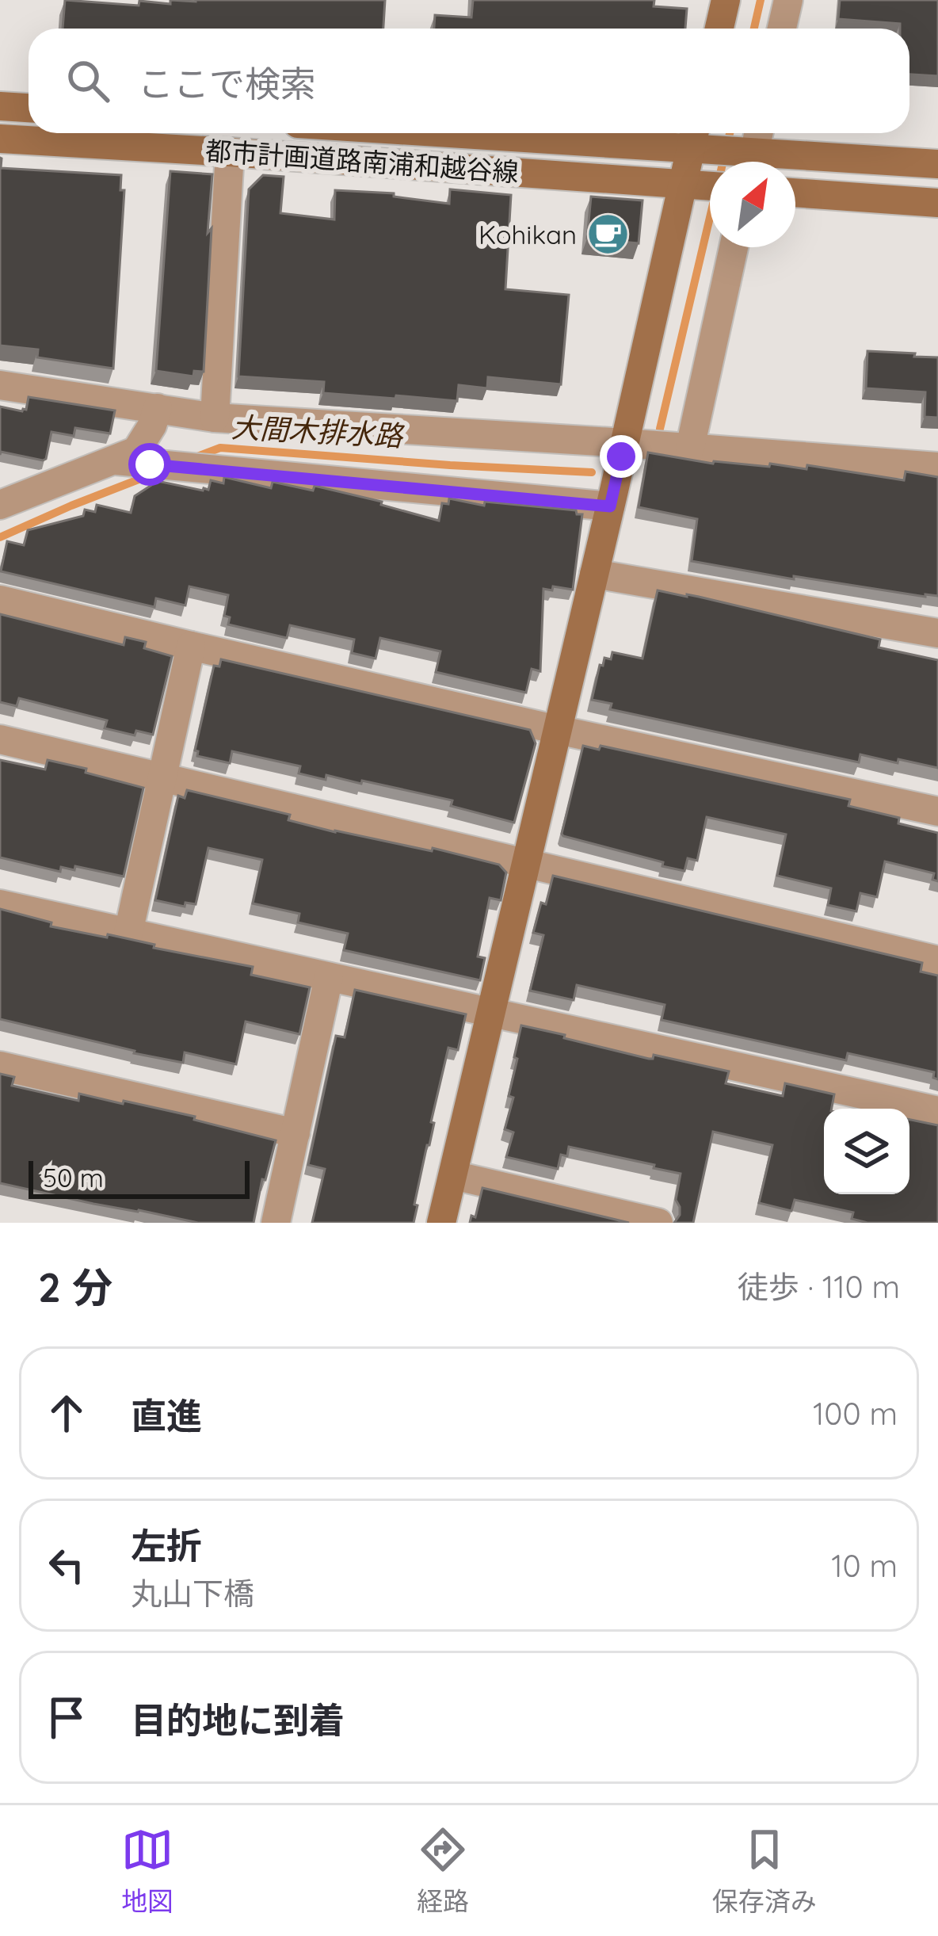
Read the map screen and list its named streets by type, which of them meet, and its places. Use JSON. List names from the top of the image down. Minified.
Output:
{"streets":{"street":["都市計画道路南浦和越谷線"]},"water":["大間木排水路"],"places":{"cafe":["Kohikan"]},"scale_bar":"50 m","north":"top right","page":{"search":"ここで検索","scale":"50 m","heading":["2 分","徒歩 · 110 m"],"list":[["直進","100 m"],["左折","丸山下橋","10 m"],"目的地に到着"],"nav":["地図","経路","保存済み"]}}
